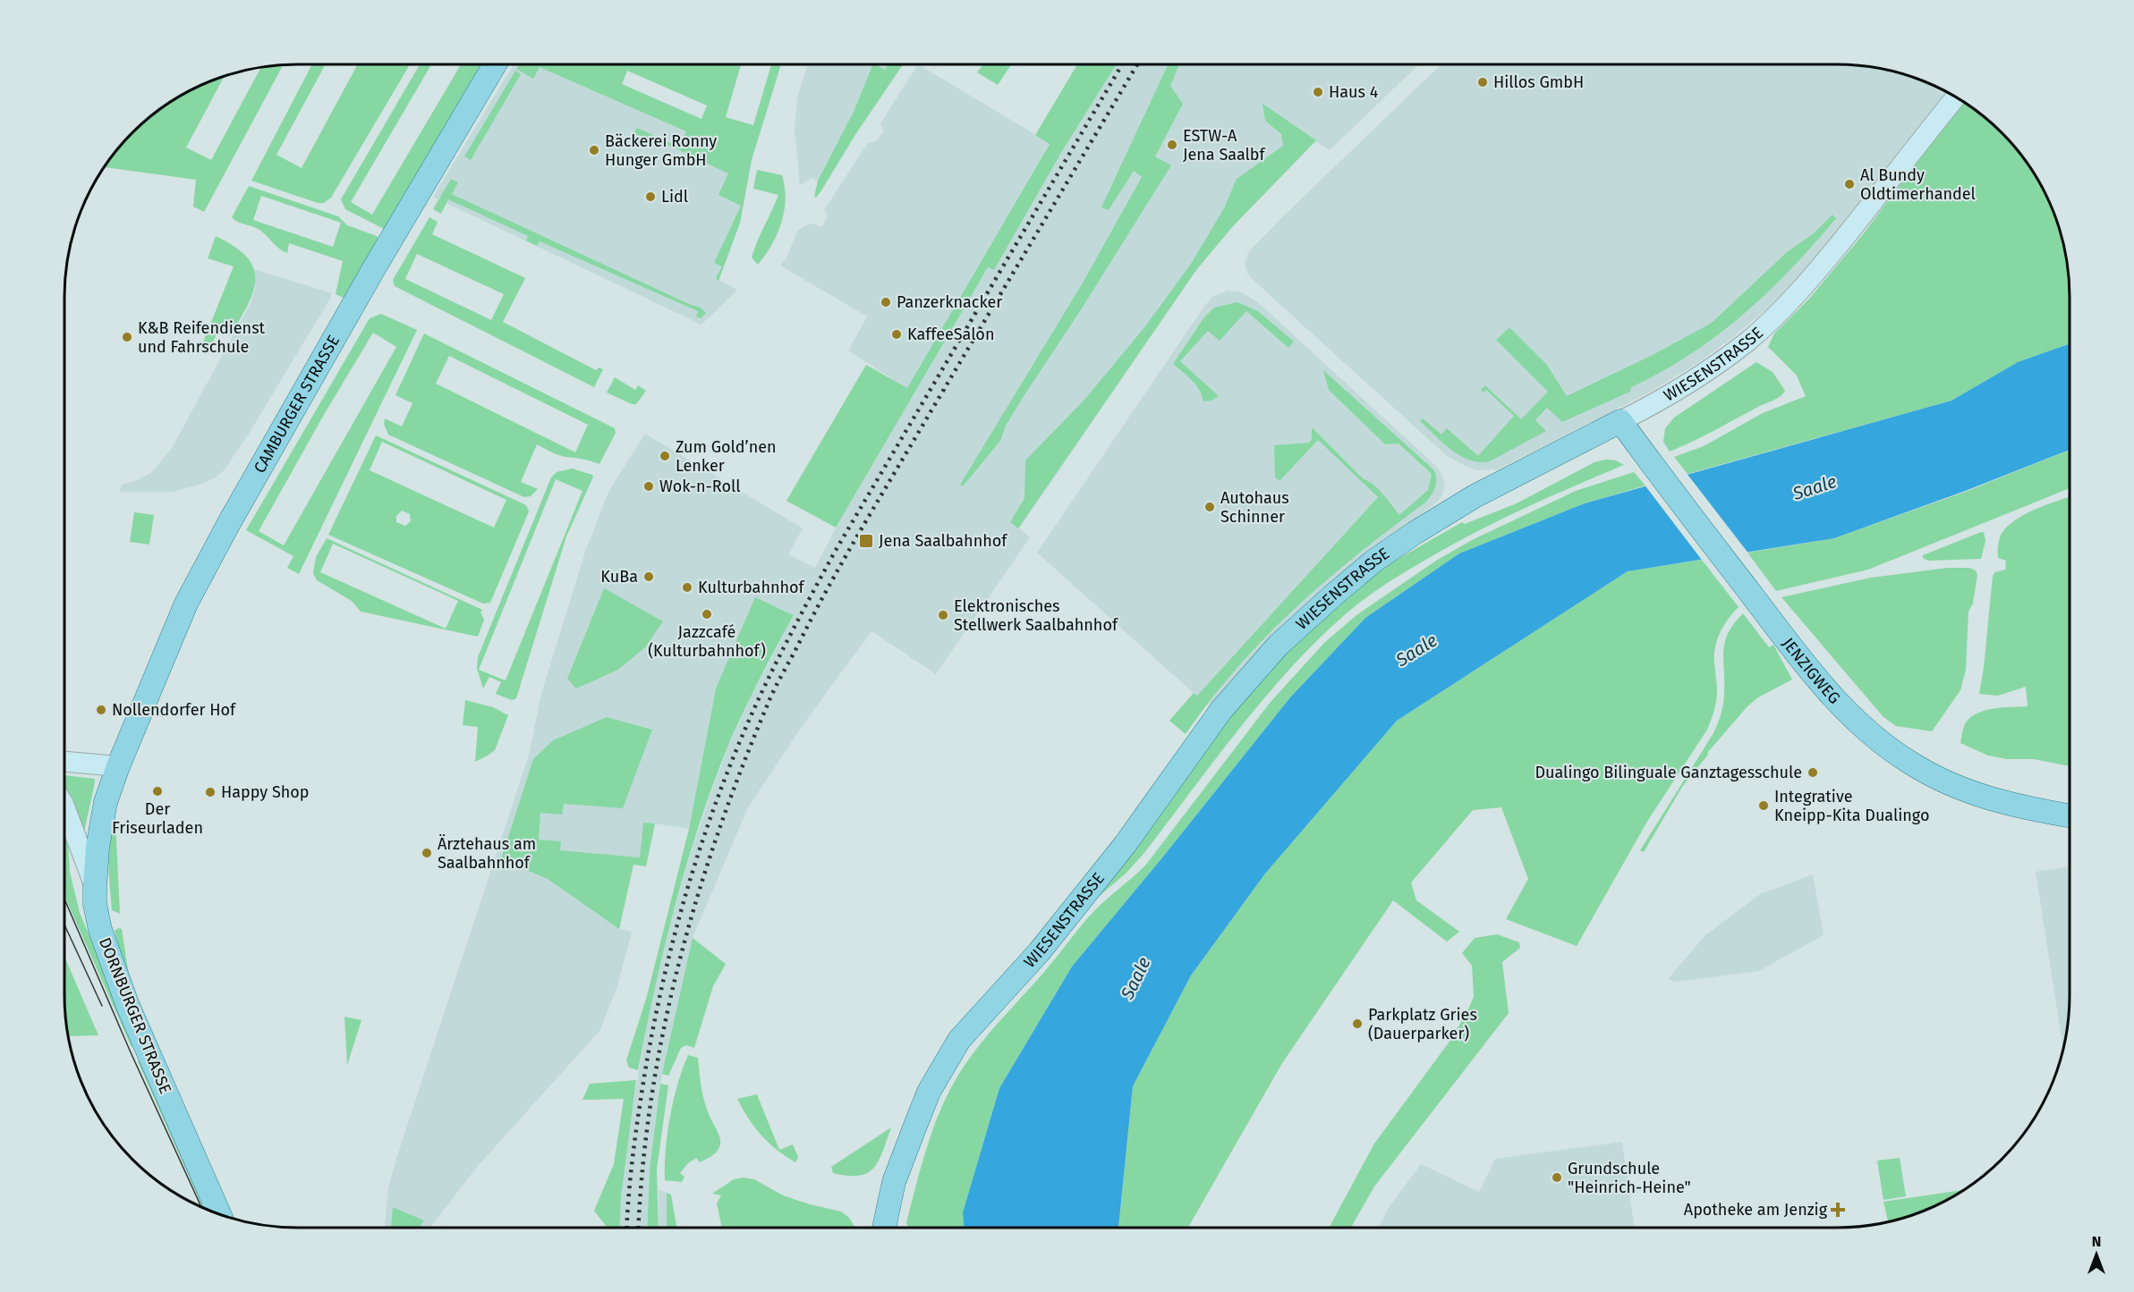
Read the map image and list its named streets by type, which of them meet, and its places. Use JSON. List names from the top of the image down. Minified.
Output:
{"streets":{"main road":["WIESENSTRASSE","CAMBURGER STRASSE","JENZIGWEG","DORNBURGER STRASSE"]},"crossings":[["WIESENSTRASSE","JENZIGWEG"],["CAMBURGER STRASSE","DORNBURGER STRASSE"]],"water":["Saale"],"places":{"other":["Hillos GmbH","Haus 4","ESTW-A Jena Saalbf","Bäckerei Ronny Hunger GmbH","Al Bundy Oldtimerhandel","Lidl","Panzerknacker","KaffeeSalon","K&B Reifendienst und Fahrschule","Zum Gold’nen Lenker","Wok-n-Roll","Autohaus Schinner","KuBa","Kulturbahnhof","Jazzcafé (Kulturbahnhof)","Elektronisches Stellwerk Saalbahnhof","Nollendorfer Hof","Dualingo Bilinguale Ganztagesschule","Der Friseurladen","Happy Shop","Integrative Kneipp-Kita Dualingo","Ärztehaus am Saalbahnhof","Parkplatz Gries (Dauerparker)","Grundschule \"Heinrich-Heine\""],"transit":["Jena Saalbahnhof"],"health":["Apotheke am Jenzig"]},"north":"top"}
